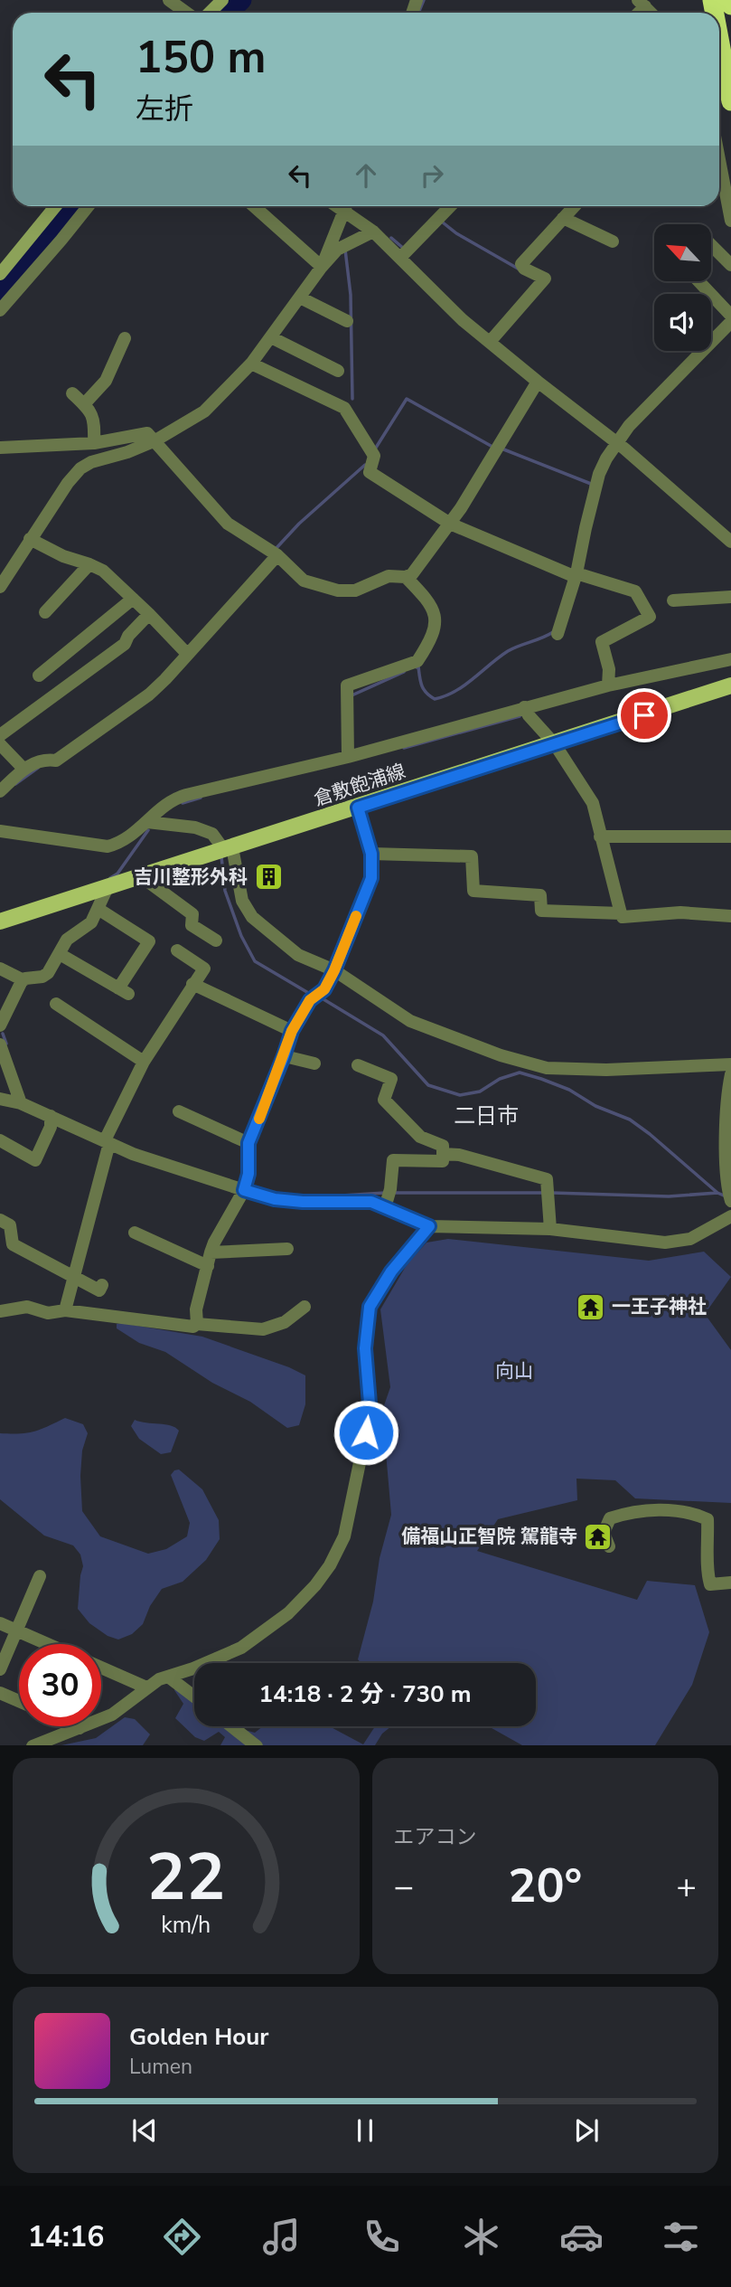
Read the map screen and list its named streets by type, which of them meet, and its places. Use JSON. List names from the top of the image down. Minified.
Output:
{"streets":{"main road":["倉敷飽浦線"]},"districts":["二日市"],"parks":["向山"],"places":{"building":["吉川整形外科"],"temple":["一王子神社","備福山正智院 駕龍寺"]},"north":"top left","page":{"turn":["150 m","左折"],"limit":"30","trip":"14:18 · 2 分 · 730 m","tile":"エアコン","heat":["−","20°","+"],"song":["Golden Hour","Lumen"],"tabs":"14:16","gauge":["22","km/h"]}}
